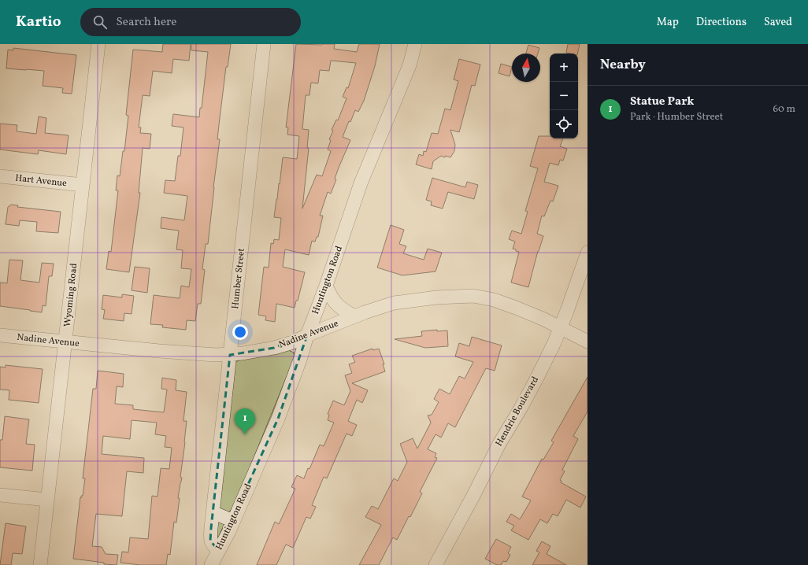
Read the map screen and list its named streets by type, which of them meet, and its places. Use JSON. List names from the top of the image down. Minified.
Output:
{"streets":{"street":["Hart Avenue","Humber Street","Huntington Road","Wyoming Road","Nadine Avenue","Hendrie Boulevard"]},"crossings":[["Hart Avenue","Wyoming Road"],["Humber Street","Huntington Road"],["Humber Street","Nadine Avenue"],["Huntington Road","Nadine Avenue"],["Wyoming Road","Nadine Avenue"],["Nadine Avenue","Hendrie Boulevard"]],"north":"top","page":{"header":"Kartio","search":"Search here","nav":["Map","Directions","Saved"],"heading":"Nearby","map_buttons":["+","−"],"list":[{"mark":"1","name":"Statue Park","note":"Park · Humber Street","value":"60 m"}],"pins":"1"}}
